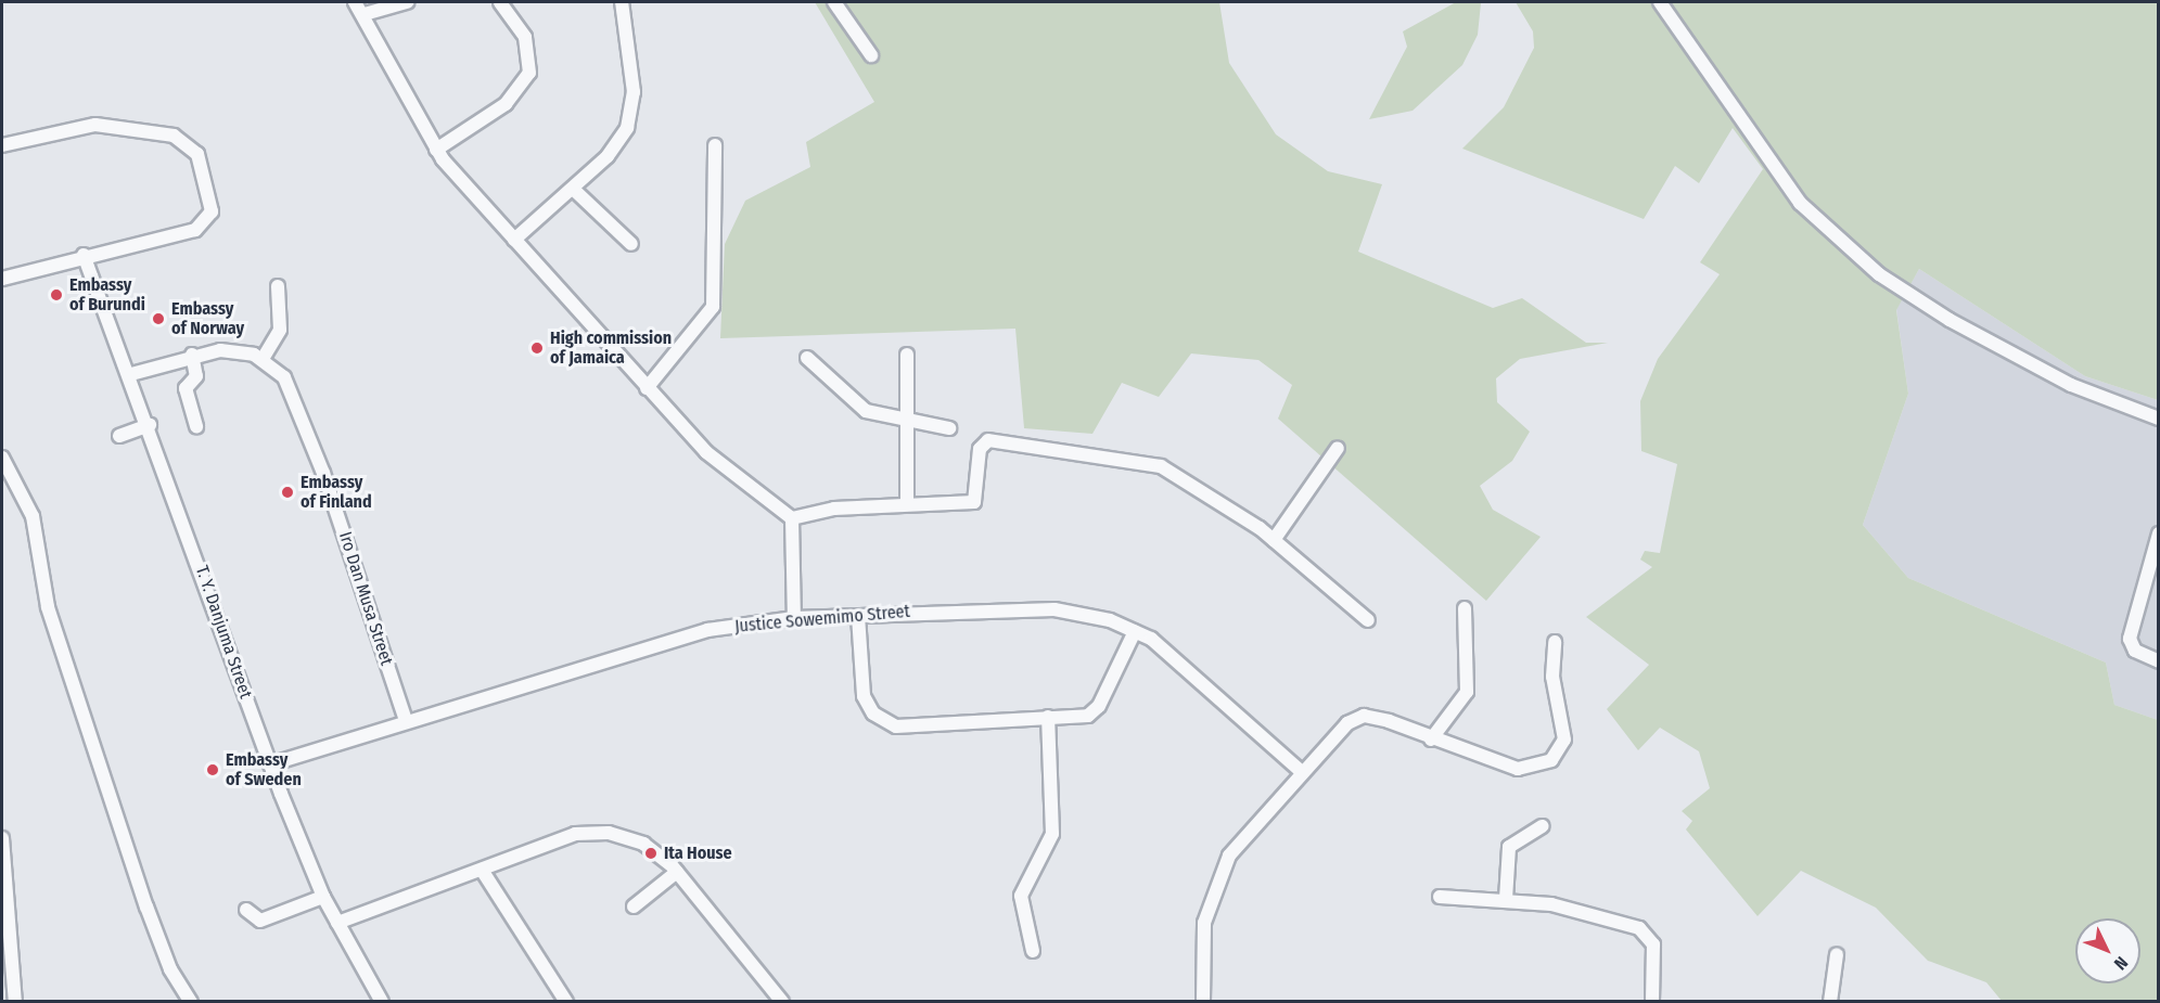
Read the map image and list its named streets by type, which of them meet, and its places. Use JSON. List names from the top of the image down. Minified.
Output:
{"streets":{"street":["Iro Dan Musa Street","Justice Sowemimo Street","T. Y. Danjuma Street"]},"crossings":[["Iro Dan Musa Street","Justice Sowemimo Street"],["Justice Sowemimo Street","T. Y. Danjuma Street"]],"places":["Embassy of Burundi","Embassy of Norway","High commission of Jamaica","Embassy of Finland","Embassy of Sweden","Ita House"],"north":"bottom right"}
